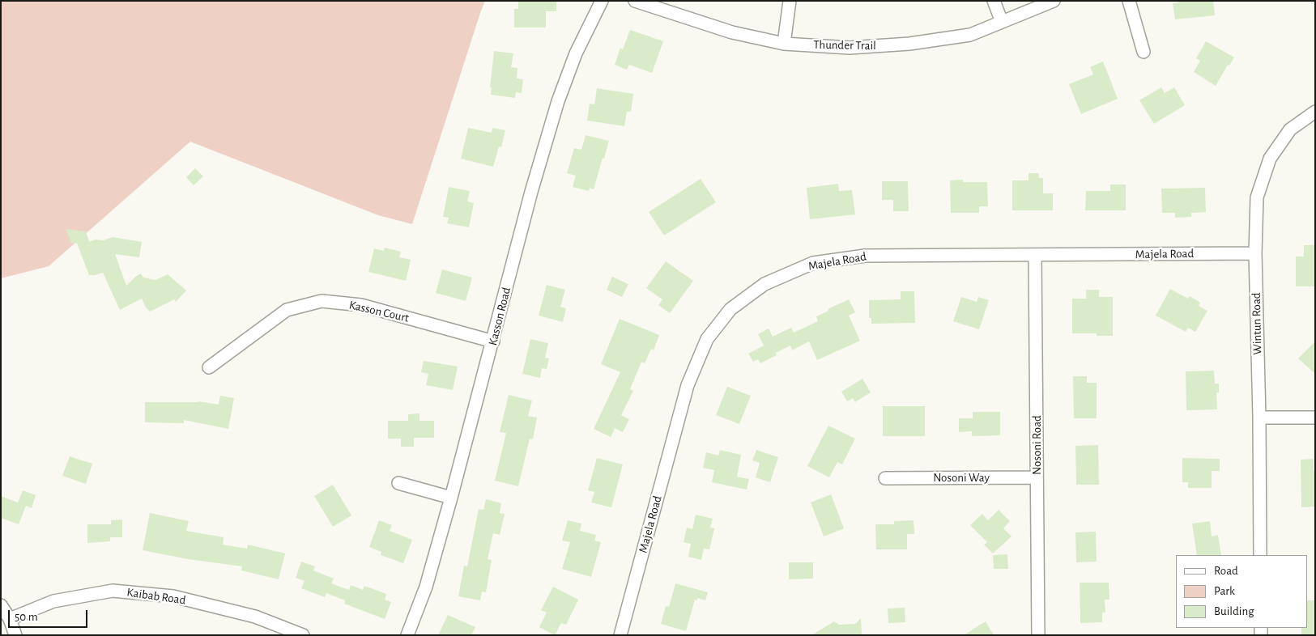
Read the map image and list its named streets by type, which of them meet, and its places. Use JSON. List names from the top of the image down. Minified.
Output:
{"streets":{"street":["Thunder Trail","Majela Road","Kasson Court","Kasson Road","Wintun Road","Nosoni Road","Nosoni Way","Kaibab Road"]},"crossings":[["Majela Road","Wintun Road"],["Majela Road","Nosoni Road"],["Kasson Court","Kasson Road"],["Nosoni Road","Nosoni Way"]],"legend":["Road","Park","Building"],"scale_bar":"50 m"}
